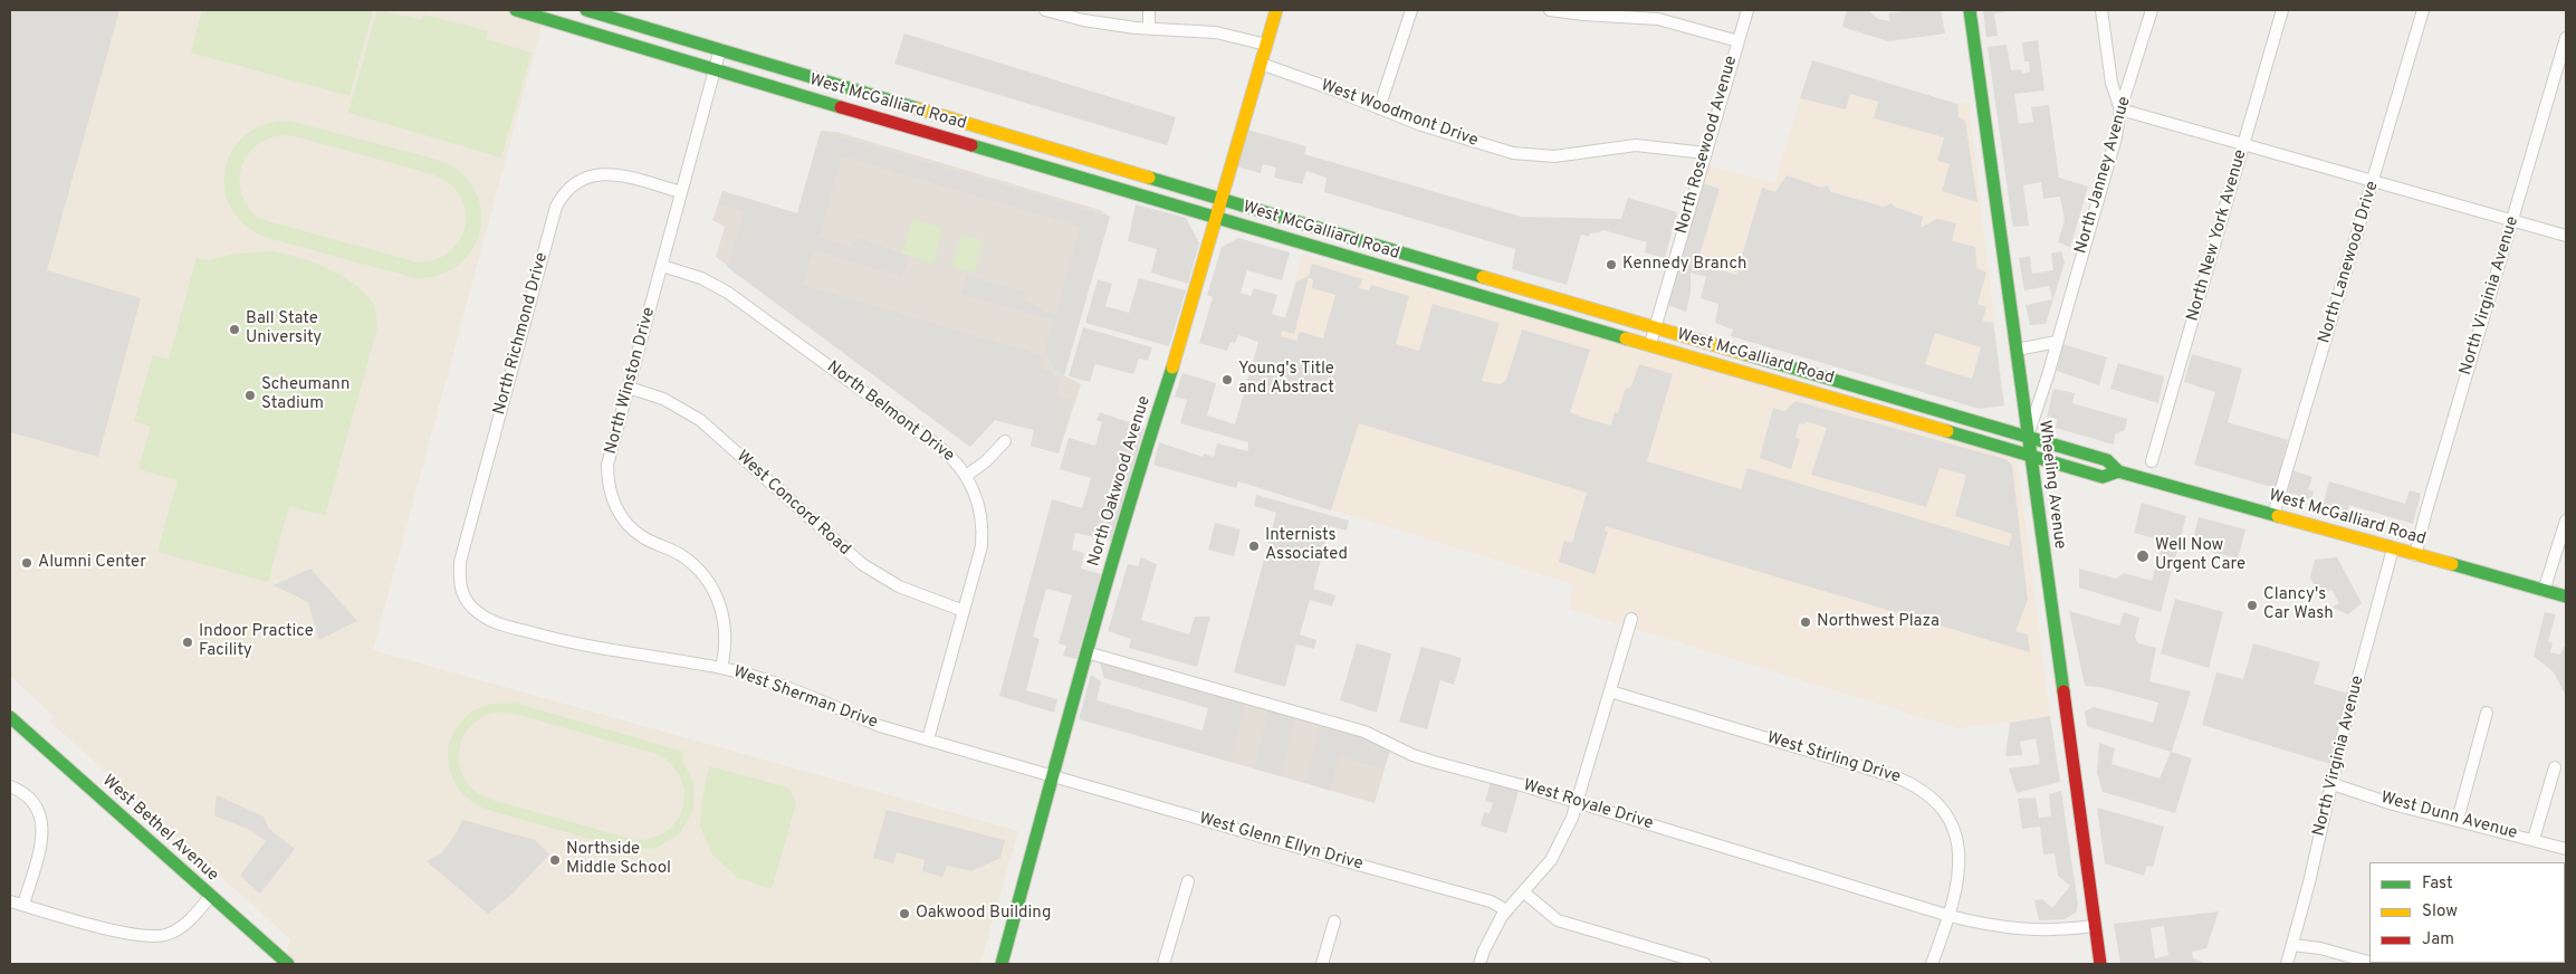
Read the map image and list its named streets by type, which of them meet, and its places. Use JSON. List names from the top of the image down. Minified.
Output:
{"streets":{"main road":["West McGalliard Road","North Oakwood Avenue","Wheeling Avenue","West Bethel Avenue"],"street":["West Woodmont Drive","North Rosewood Avenue","North Janney Avenue","North New York Avenue","North Lanewood Drive","North Virginia Avenue","North Richmond Drive","North Winston Drive","North Belmont Drive","West Concord Road","West Sherman Drive","West Stirling Drive","West Royale Drive","West Dunn Avenue","West Glenn Ellyn Drive"]},"crossings":[["West McGalliard Road","North Rosewood Avenue"],["West McGalliard Road","North Janney Avenue"],["West McGalliard Road","North Lanewood Drive"],["West McGalliard Road","North Virginia Avenue"],["West McGalliard Road","North Winston Drive"],["West McGalliard Road","North Oakwood Avenue"],["West McGalliard Road","Wheeling Avenue"],["West Woodmont Drive","North Rosewood Avenue"],["West Woodmont Drive","North Oakwood Avenue"],["North Janney Avenue","Wheeling Avenue"],["North Virginia Avenue","West Dunn Avenue"],["North Richmond Drive","North Winston Drive"],["North Richmond Drive","West Sherman Drive"],["North Winston Drive","North Belmont Drive"],["North Winston Drive","West Concord Road"],["North Winston Drive","West Sherman Drive"],["North Belmont Drive","West Concord Road"],["North Belmont Drive","West Sherman Drive"],["North Oakwood Avenue","West Sherman Drive"],["North Oakwood Avenue","West Royale Drive"],["North Oakwood Avenue","West Glenn Ellyn Drive"],["Wheeling Avenue","West Royale Drive"],["West Sherman Drive","West Glenn Ellyn Drive"],["West Stirling Drive","West Royale Drive"]],"places":["Kennedy Branch","Ball State University","Young's Title and Abstract","Scheumann Stadium","Internists Associated","Well Now Urgent Care","Alumni Center","Clancy's Car Wash","Northwest Plaza","Indoor Practice Facility","Northside Middle School","Oakwood Building"],"legend":["Fast","Slow","Jam"]}
